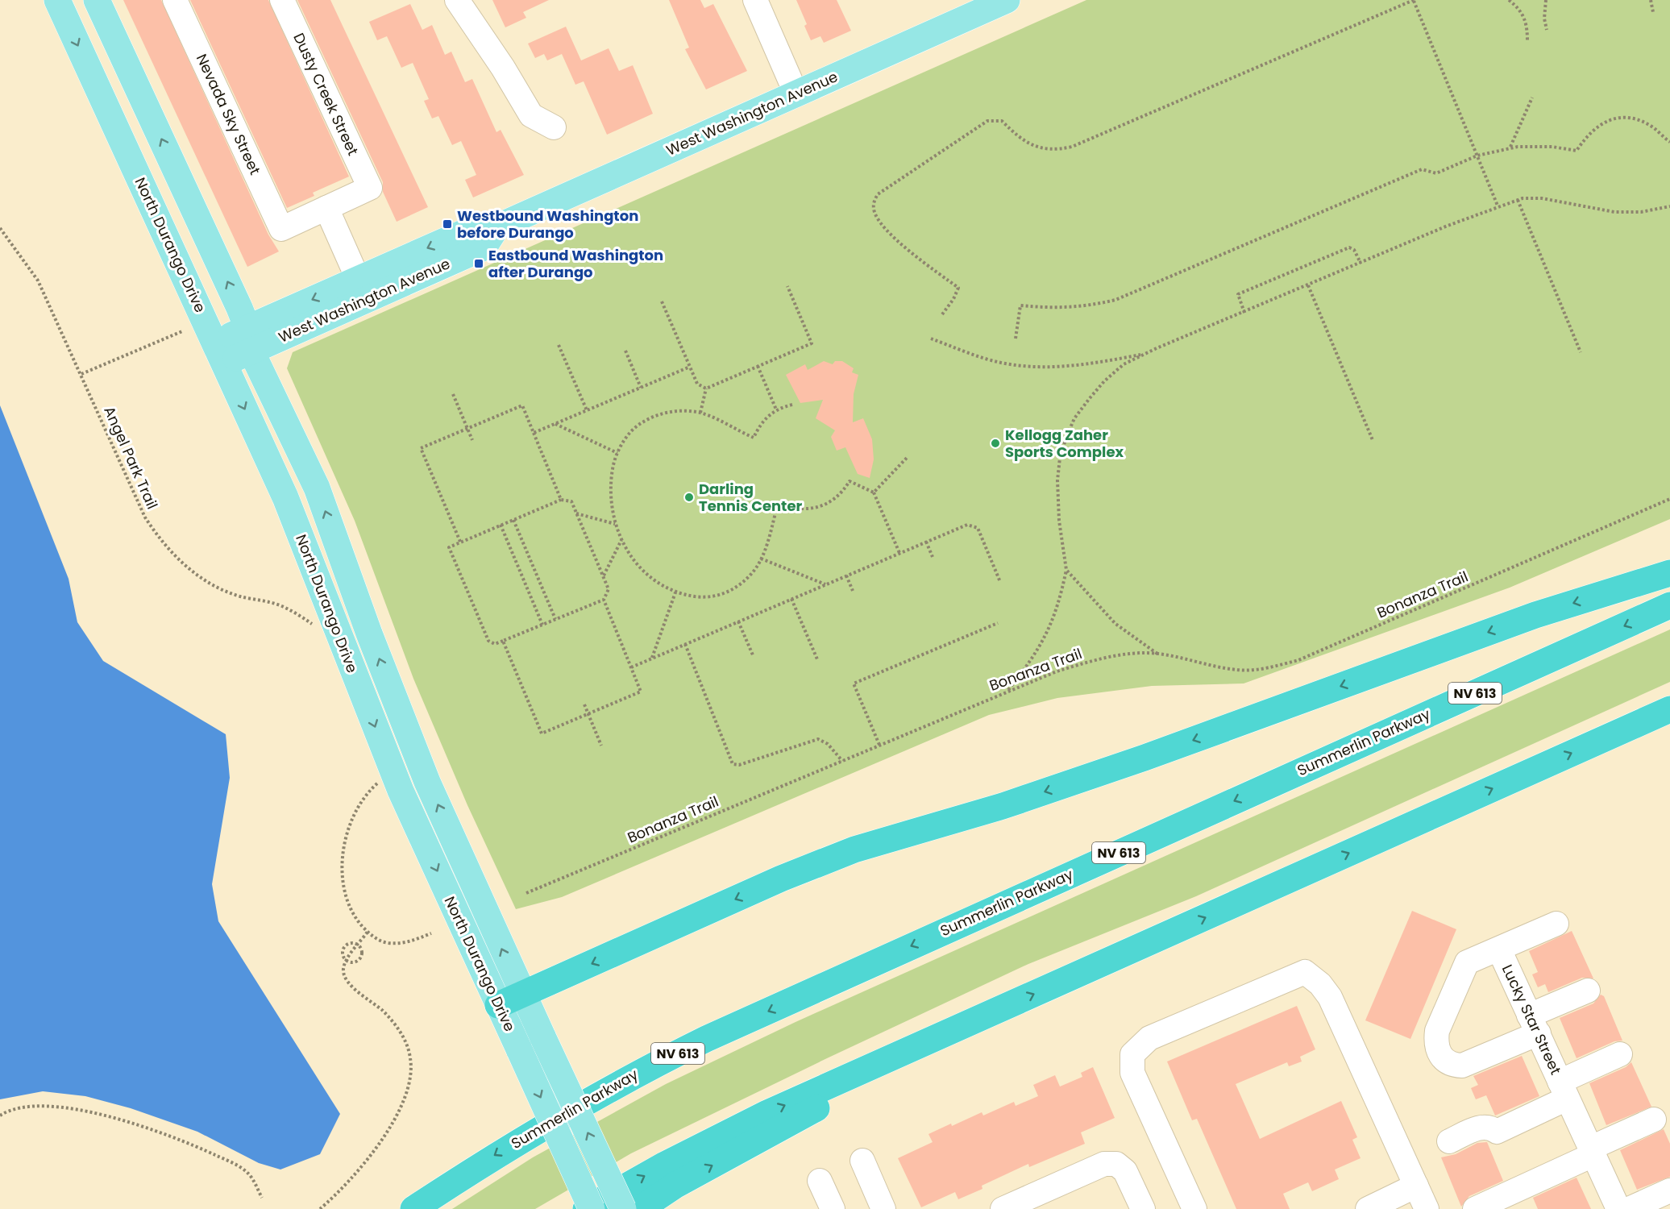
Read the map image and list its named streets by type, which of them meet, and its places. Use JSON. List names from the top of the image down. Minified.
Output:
{"streets":{"highway":["NV 613","Summerlin Parkway"],"main road":["West Washington Avenue","North Durango Drive"],"street":["Dusty Creek Street","Nevada Sky Street","Lucky Star Street"],"path":["Angel Park Trail","Bonanza Trail"]},"crossings":[["Dusty Creek Street","Nevada Sky Street"],["West Washington Avenue","North Durango Drive"]],"places":{"transit":["Westbound Washington before Durango","Eastbound Washington after Durango"],"other":["Kellogg Zaher Sports Complex","Darling Tennis Center"]}}
